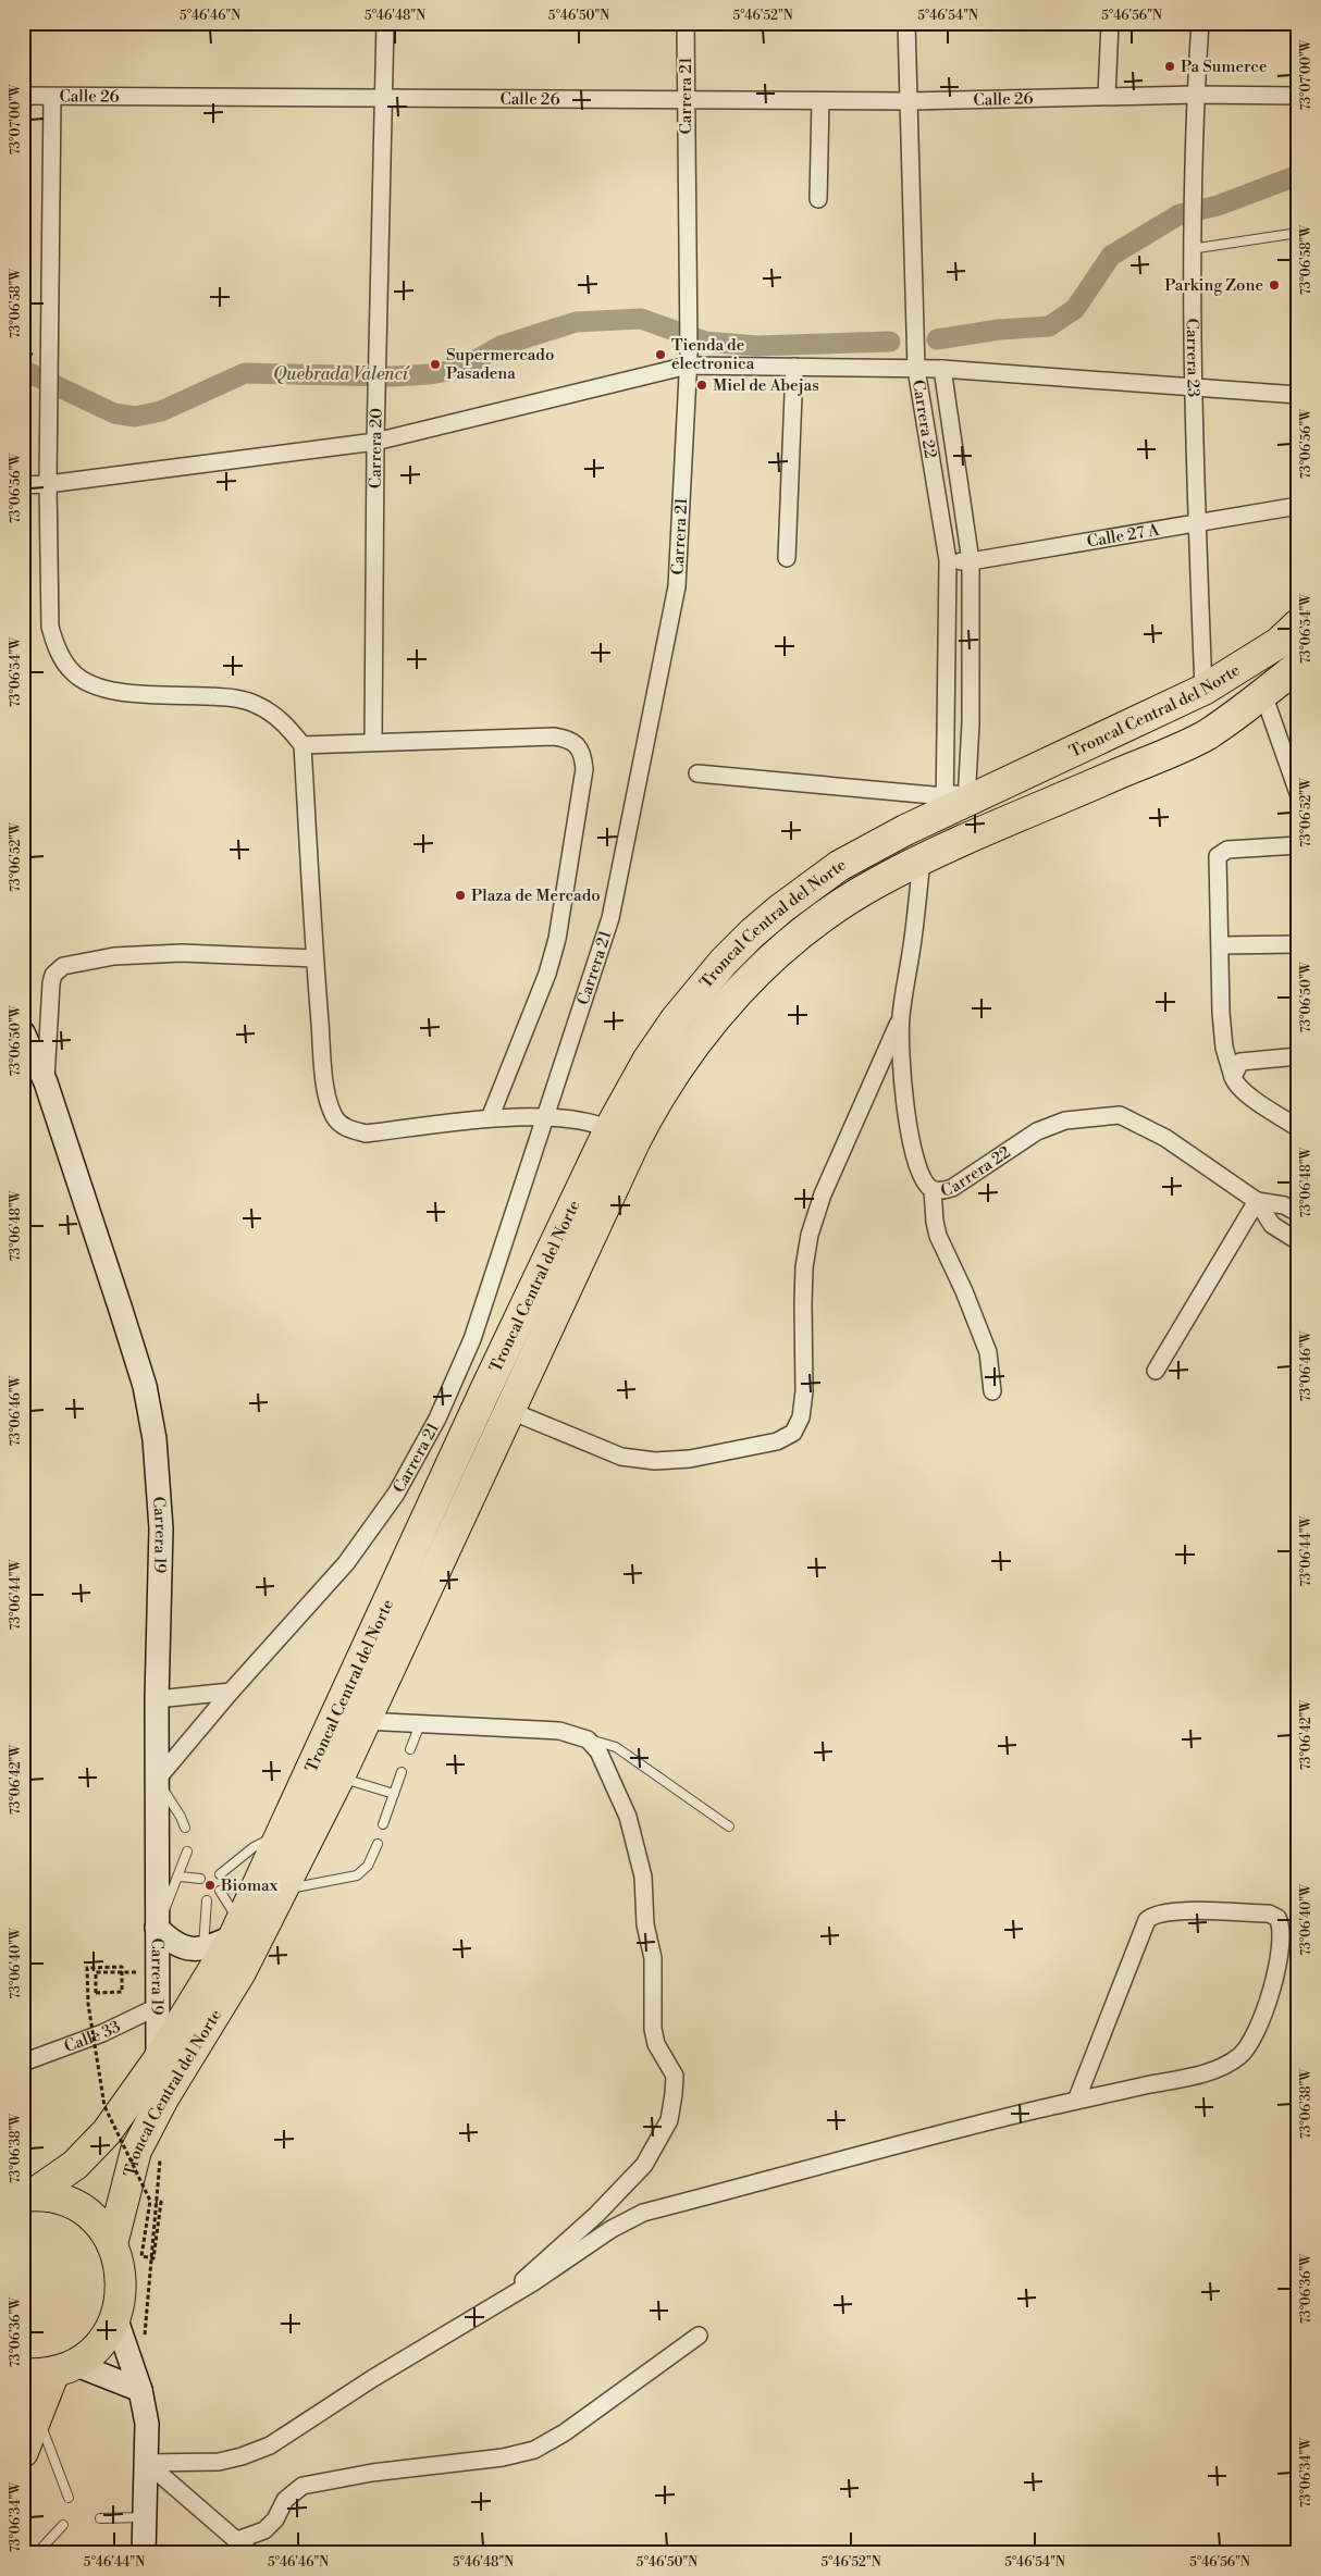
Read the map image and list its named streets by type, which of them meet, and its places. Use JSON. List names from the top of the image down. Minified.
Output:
{"streets":{"highway":["Troncal Central del Norte"],"street":["Carrera 21","Calle 26","Carrera 23","Carrera 22","Carrera 20","Calle 27 A","Carrera 19","Calle 33"]},"crossings":[["Carrera 21","Calle 26"],["Carrera 21","Carrera 19"],["Calle 26","Carrera 23"],["Calle 26","Carrera 22"],["Calle 26","Carrera 20"],["Carrera 23","Calle 27 A"],["Carrera 23","Troncal Central del Norte"],["Carrera 22","Calle 27 A"],["Carrera 22","Troncal Central del Norte"],["Troncal Central del Norte","Carrera 19"],["Carrera 19","Calle 33"]],"water":["Quebrada Valencí"],"places":["Pa Sumerce","Parking Zone","Tienda de electronica","Supermercado Pasadena","Miel de Abejas","Plaza de Mercado","Biomax"],"coordinates":["5°46'46\"N","5°46'48\"N","5°46'50\"N","5°46'52\"N","5°46'54\"N","5°46'56\"N","73°07'00\"W","73°06'58\"W","73°06'56\"W","73°06'54\"W","73°06'52\"W","73°06'50\"W","73°06'48\"W","73°06'46\"W","73°06'44\"W","73°06'42\"W","73°06'40\"W","73°06'38\"W","73°06'36\"W","73°06'34\"W","5°46'44\"N"]}
